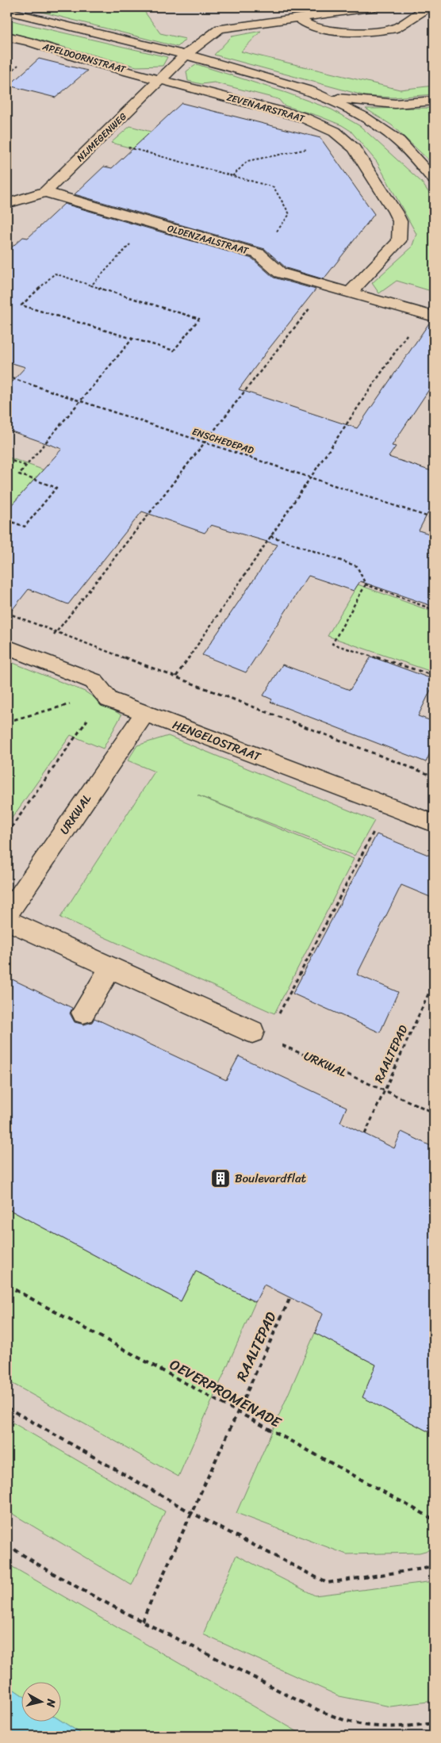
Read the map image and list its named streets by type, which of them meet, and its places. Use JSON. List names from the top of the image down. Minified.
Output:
{"streets":{"street":["APELDOORNSTRAAT","ZEVENAARSTRAAT","NIJMEGENWEG","OLDENZAALSTRAAT","HENGELOSTRAAT","URKWAL"],"path":["ENSCHEDEPAD","RAALTEPAD","OEVERPROMENADE"]},"crossings":[["APELDOORNSTRAAT","ZEVENAARSTRAAT"],["APELDOORNSTRAAT","NIJMEGENWEG"],["ZEVENAARSTRAAT","NIJMEGENWEG"],["ZEVENAARSTRAAT","OLDENZAALSTRAAT"],["NIJMEGENWEG","OLDENZAALSTRAAT"],["HENGELOSTRAAT","URKWAL"],["URKWAL","RAALTEPAD"],["RAALTEPAD","OEVERPROMENADE"]],"places":{"building":["Boulevardflat"]},"north":"right"}
